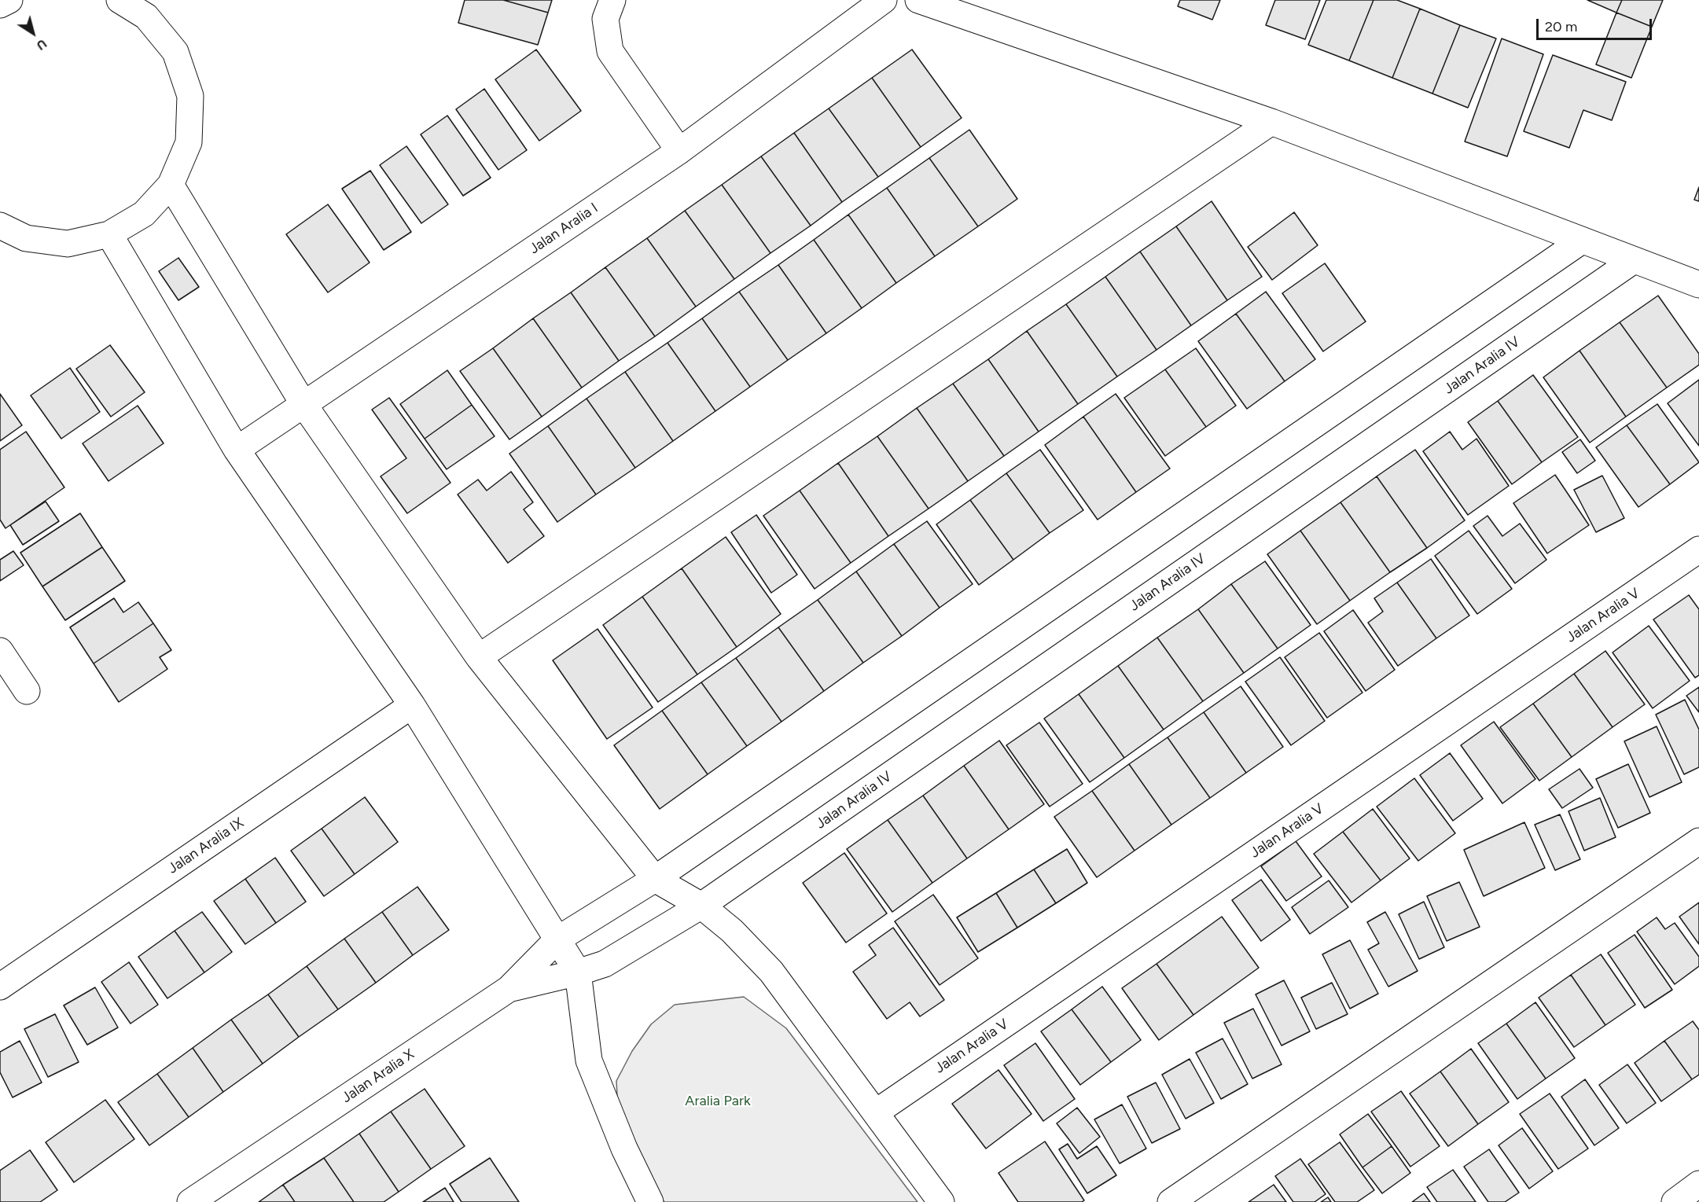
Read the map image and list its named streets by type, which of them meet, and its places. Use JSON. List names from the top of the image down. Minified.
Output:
{"streets":{"street":["Jalan Aralia I","Jalan Aralia IV","Jalan Aralia V","Jalan Aralia IX","Jalan Aralia X"]},"crossings":[["Jalan Aralia IV","Jalan Aralia X"]],"parks":["Aralia Park"],"scale_bar":"20 m","north":"bottom right"}
